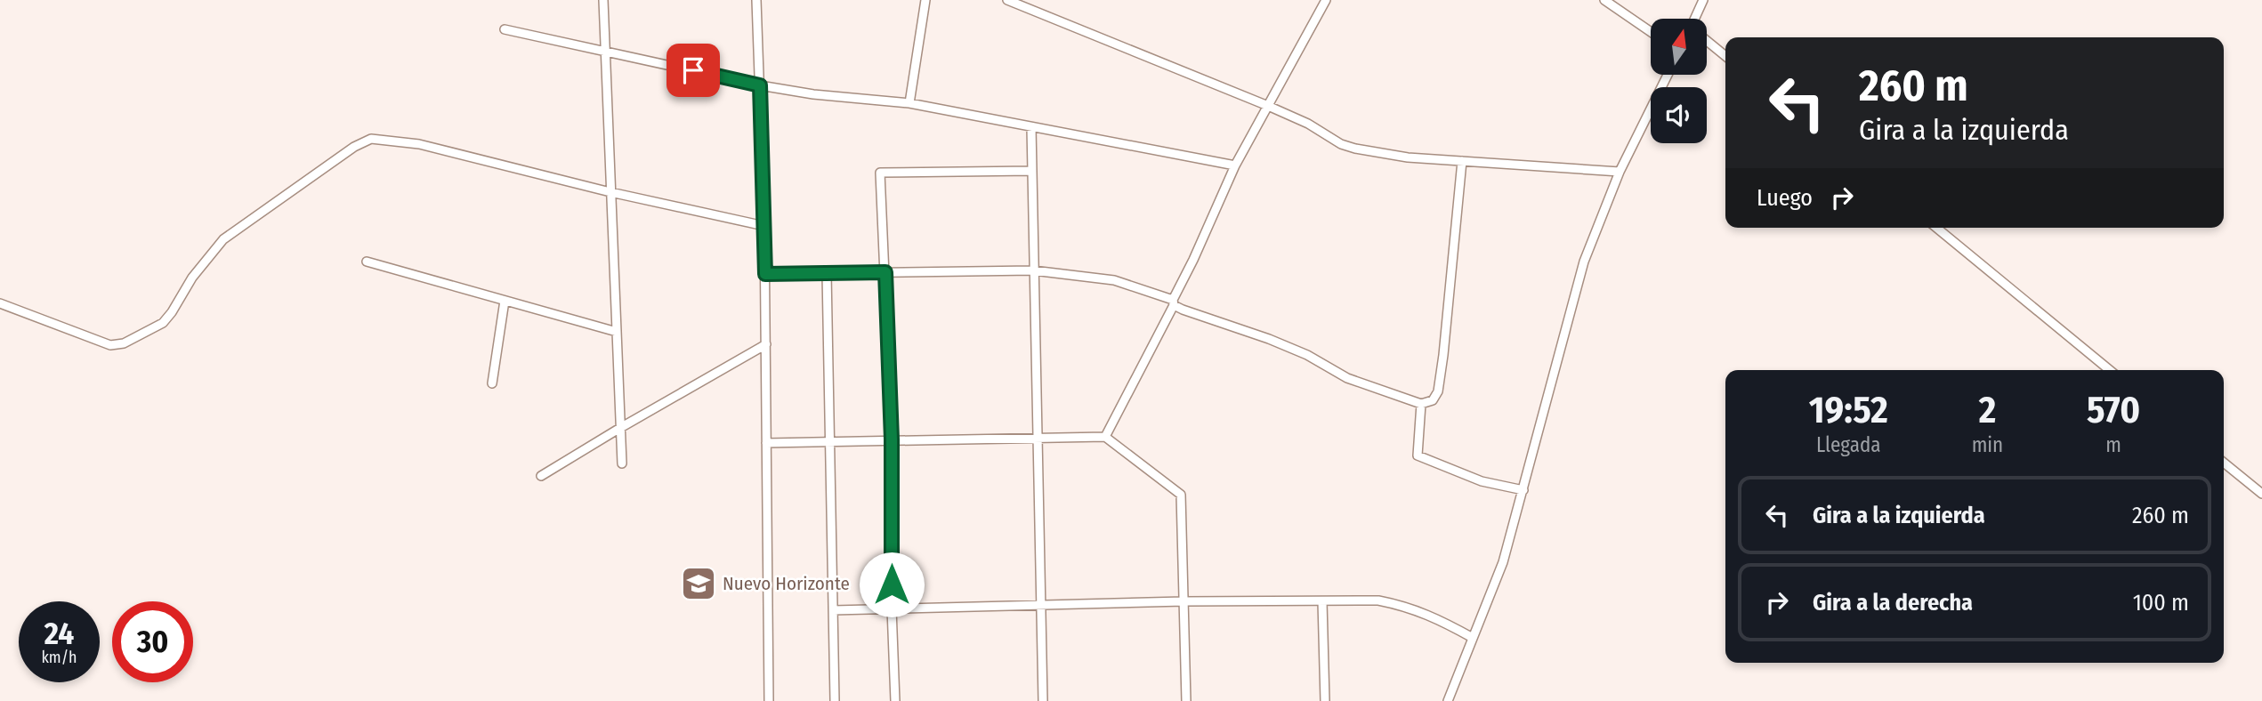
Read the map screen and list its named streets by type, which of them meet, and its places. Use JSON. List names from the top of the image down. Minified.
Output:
{"places":{"school or university":["Nuevo Horizonte"]},"north":"top","page":{"turn":["260 m","Gira a la izquierda"],"then":"Luego","eta":["19:52","Llegada","2","min","570","m"],"list":[{"name":"Gira a la izquierda","value":"260 m"},{"name":"Gira a la derecha","value":"100 m"}],"speed":"24 km/h","limit":"30"}}
